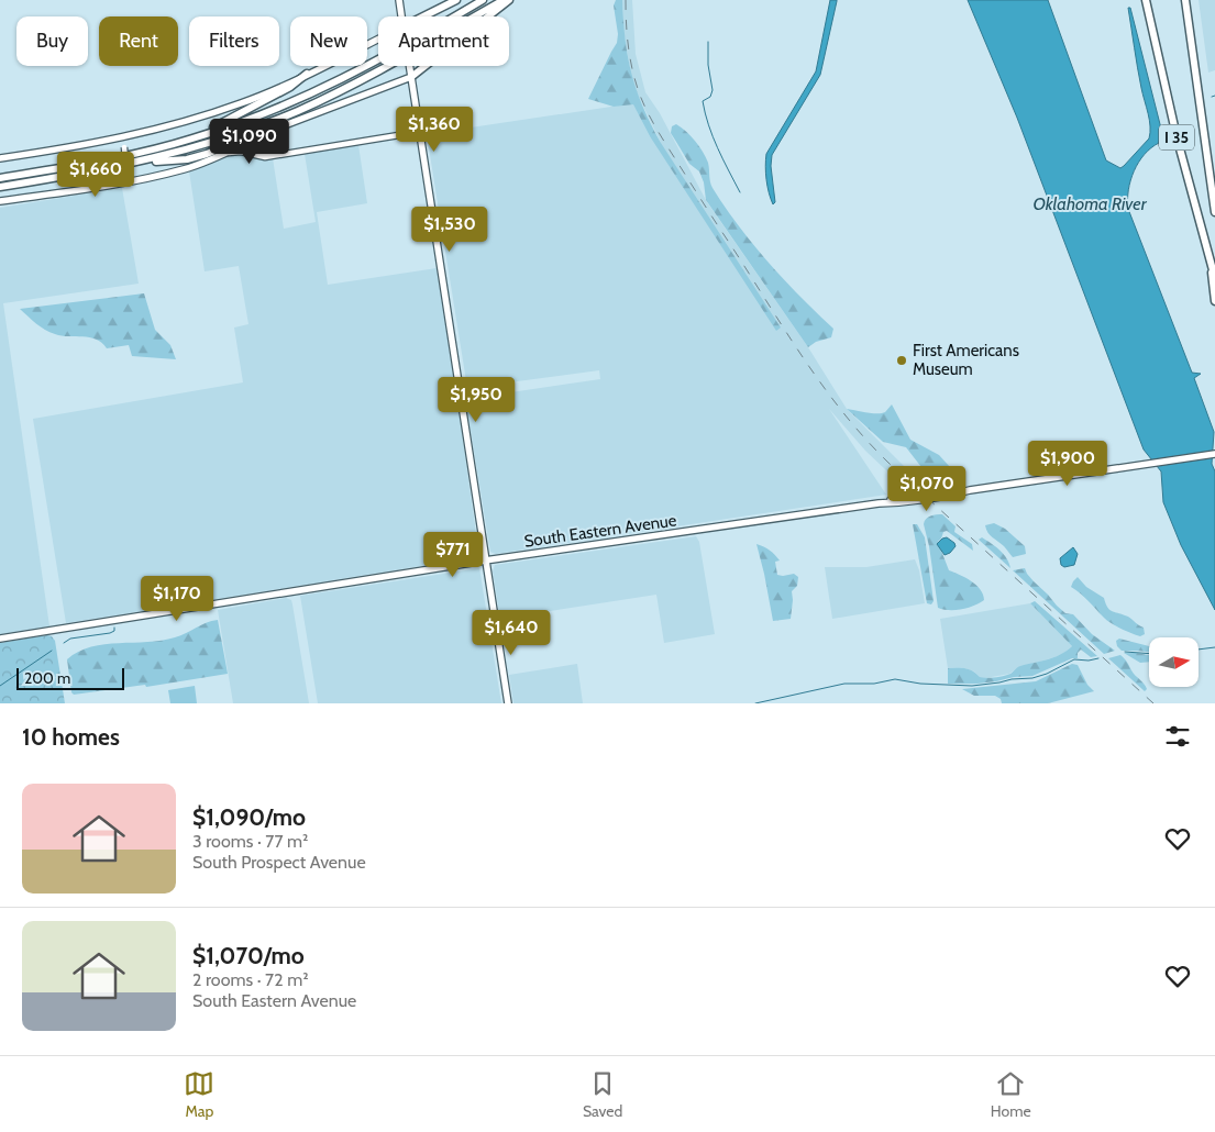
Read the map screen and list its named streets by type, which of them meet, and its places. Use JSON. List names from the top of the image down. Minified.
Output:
{"streets":{"highway":["I 35"],"main road":["South Eastern Avenue"]},"water":["Oklahoma River"],"places":["First Americans Museum"],"scale_bar":"200 m","north":"right","page":{"chip":["Buy","Rent","Filters","New","Apartment"],"price":["$1,360","$1,090","$1,660","$1,530","$1,950","$1,900","$1,070","$771","$1,170","$1,640"],"scale":"200 m","heading":"10 homes","list":[{"name":"$1,090/mo","note":"3 rooms · 77 m² · South Prospect Avenue"},{"name":"$1,070/mo","note":"2 rooms · 72 m² · South Eastern Avenue"}],"tabs":["Map","Saved","Home"]}}
